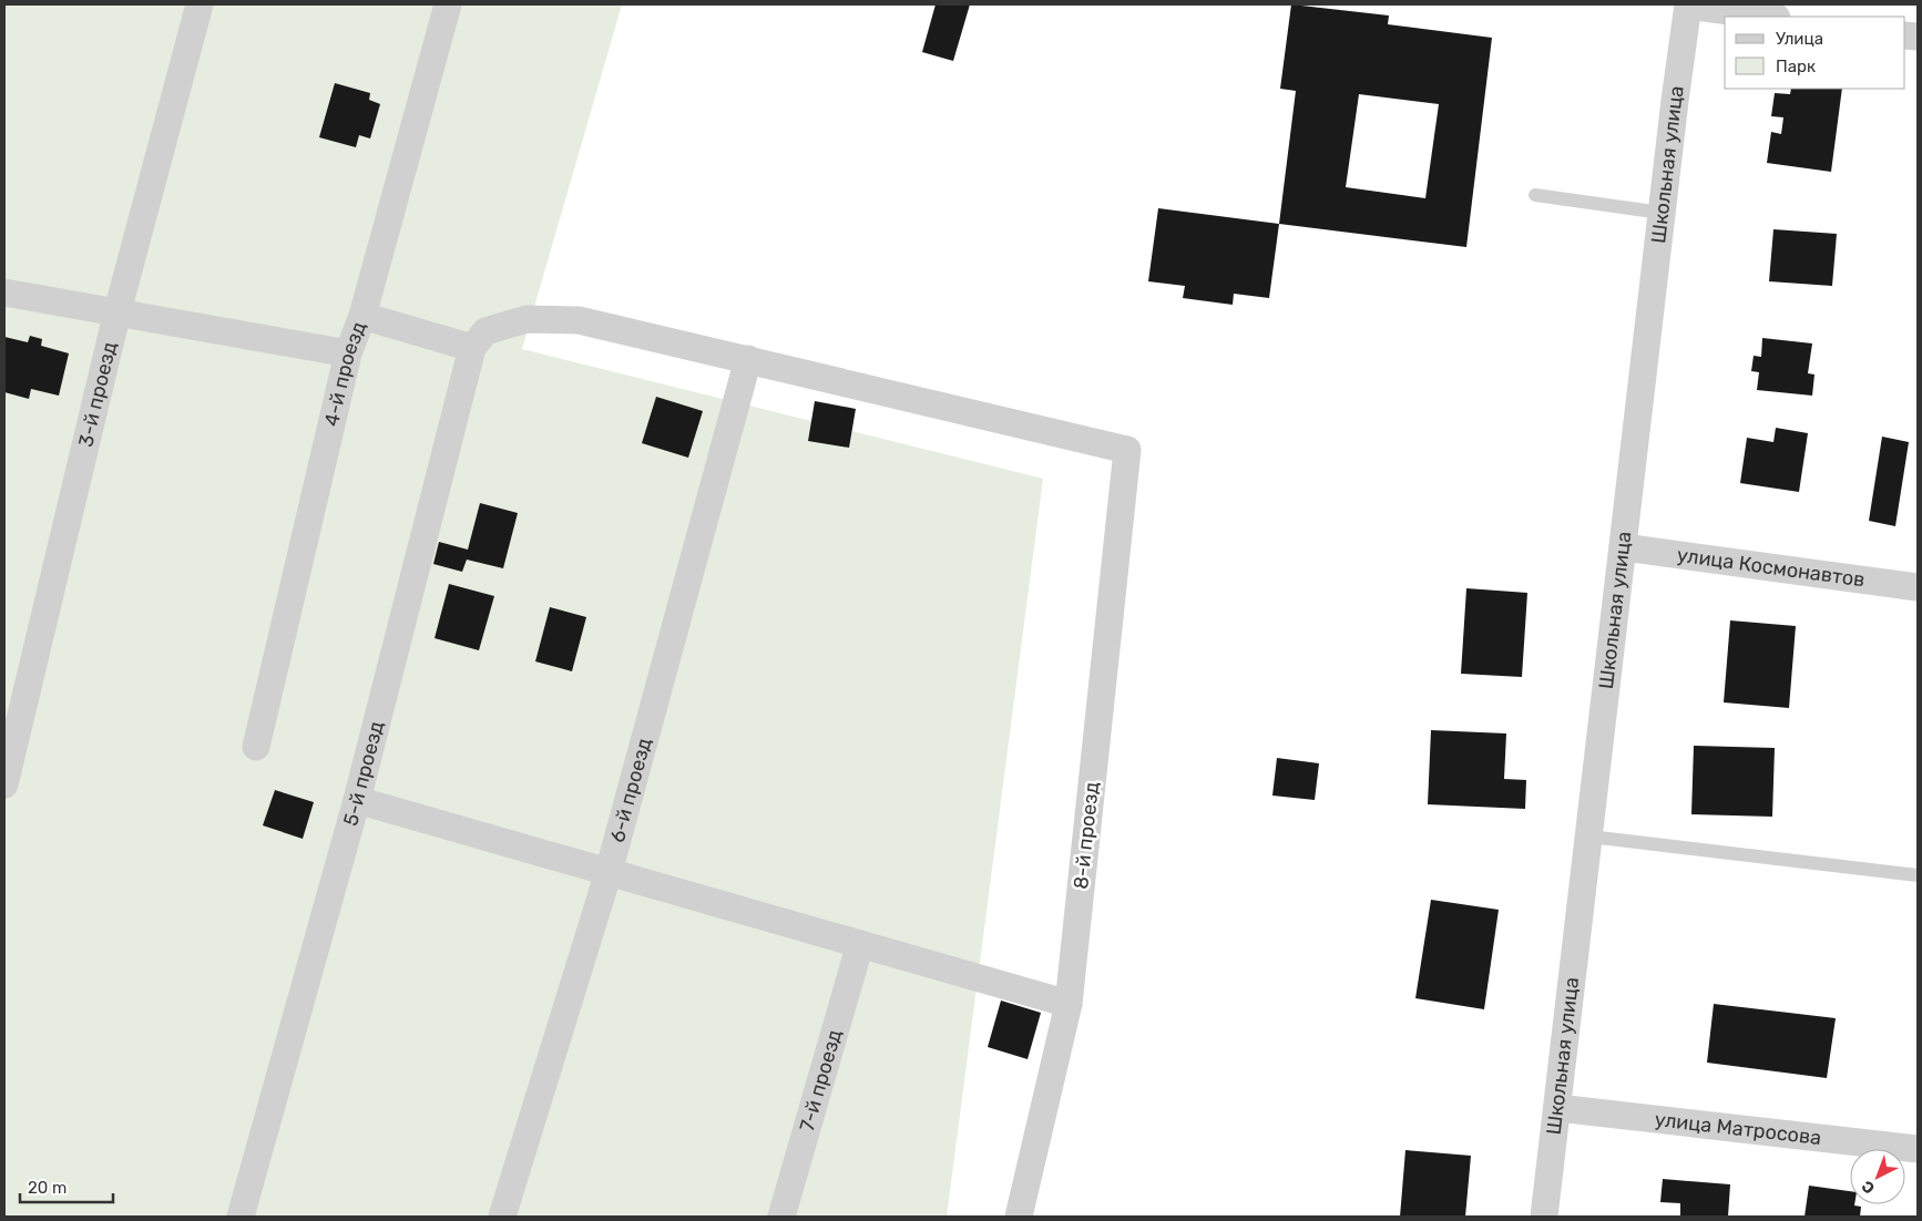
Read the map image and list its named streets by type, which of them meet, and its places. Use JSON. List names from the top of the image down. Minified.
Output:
{"streets":{"street":["Школьная улица","4-й проезд","3-й проезд","улица Космонавтов","5-й проезд","6-й проезд","8-й проезд","7-й проезд","улица Матросова"]},"crossings":[["Школьная улица","улица Космонавтов"],["Школьная улица","улица Матросова"],["6-й проезд","8-й проезд"]],"legend":["Улица","Парк"],"scale_bar":"20 m","north":"bottom left"}
